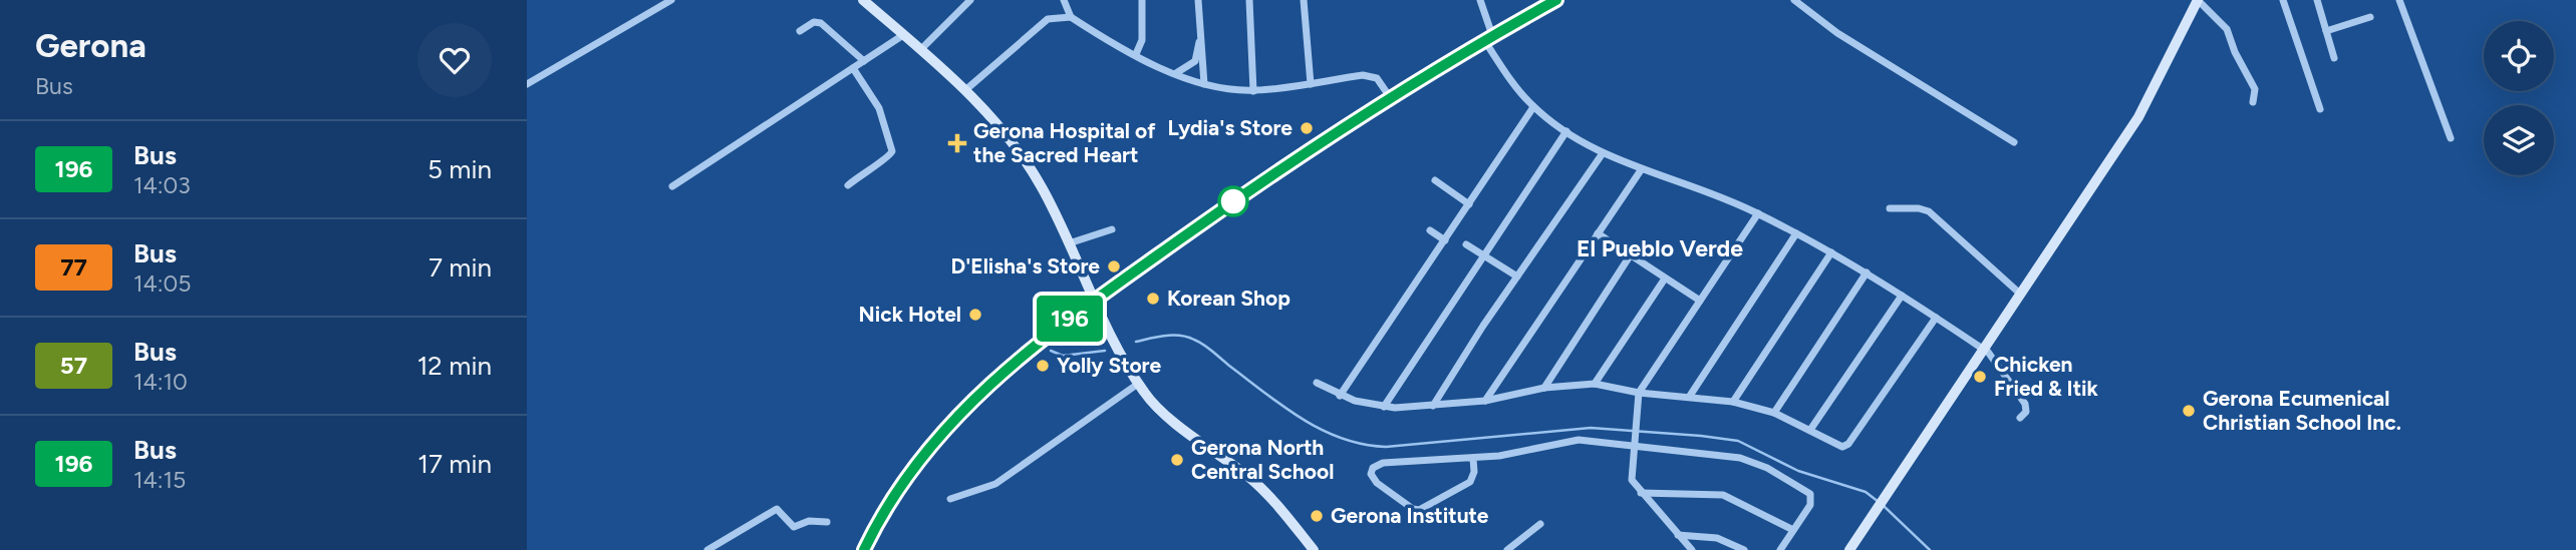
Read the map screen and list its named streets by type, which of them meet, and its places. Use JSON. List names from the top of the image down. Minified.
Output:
{"districts":["El Pueblo Verde"],"places":{"other":["Lydia's Store","D'Elisha's Store","Korean Shop","Nick Hotel","Yolly Store","Chicken Fried & Itik","Gerona Ecumenical Christian School Inc.","Gerona North Central School","Gerona Institute"],"health":["Gerona Hospital of the Sacred Heart"]},"lines":["bus line 196"],"page":{"heading":["Gerona","Bus"],"on_map":"196","list":[{"mark":"196","name":"Bus","note":"14:03","value":"5 min"},{"mark":"77","name":"Bus","note":"14:05","value":"7 min"},{"mark":"57","name":"Bus","note":"14:10","value":"12 min"},{"mark":"196","name":"Bus","note":"14:15","value":"17 min"}]}}
